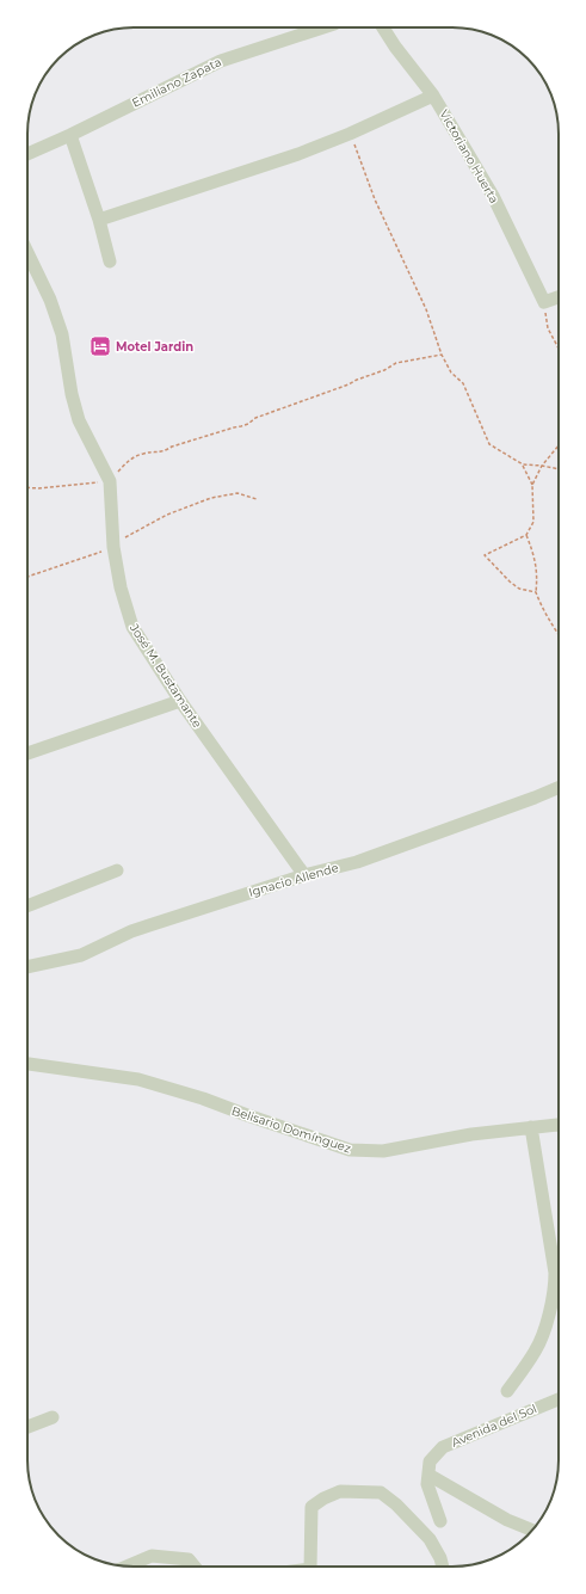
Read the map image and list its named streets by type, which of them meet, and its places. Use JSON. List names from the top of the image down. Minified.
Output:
{"streets":{"street":["Emiliano Zapata","Victoriano Huerta","José M. Bustamante","Ignacio Allende","Belisario Domínguez","Avenida del Sol"]},"crossings":[["José M. Bustamante","Ignacio Allende"]],"places":{"hotel":["Motel Jardin"]}}
